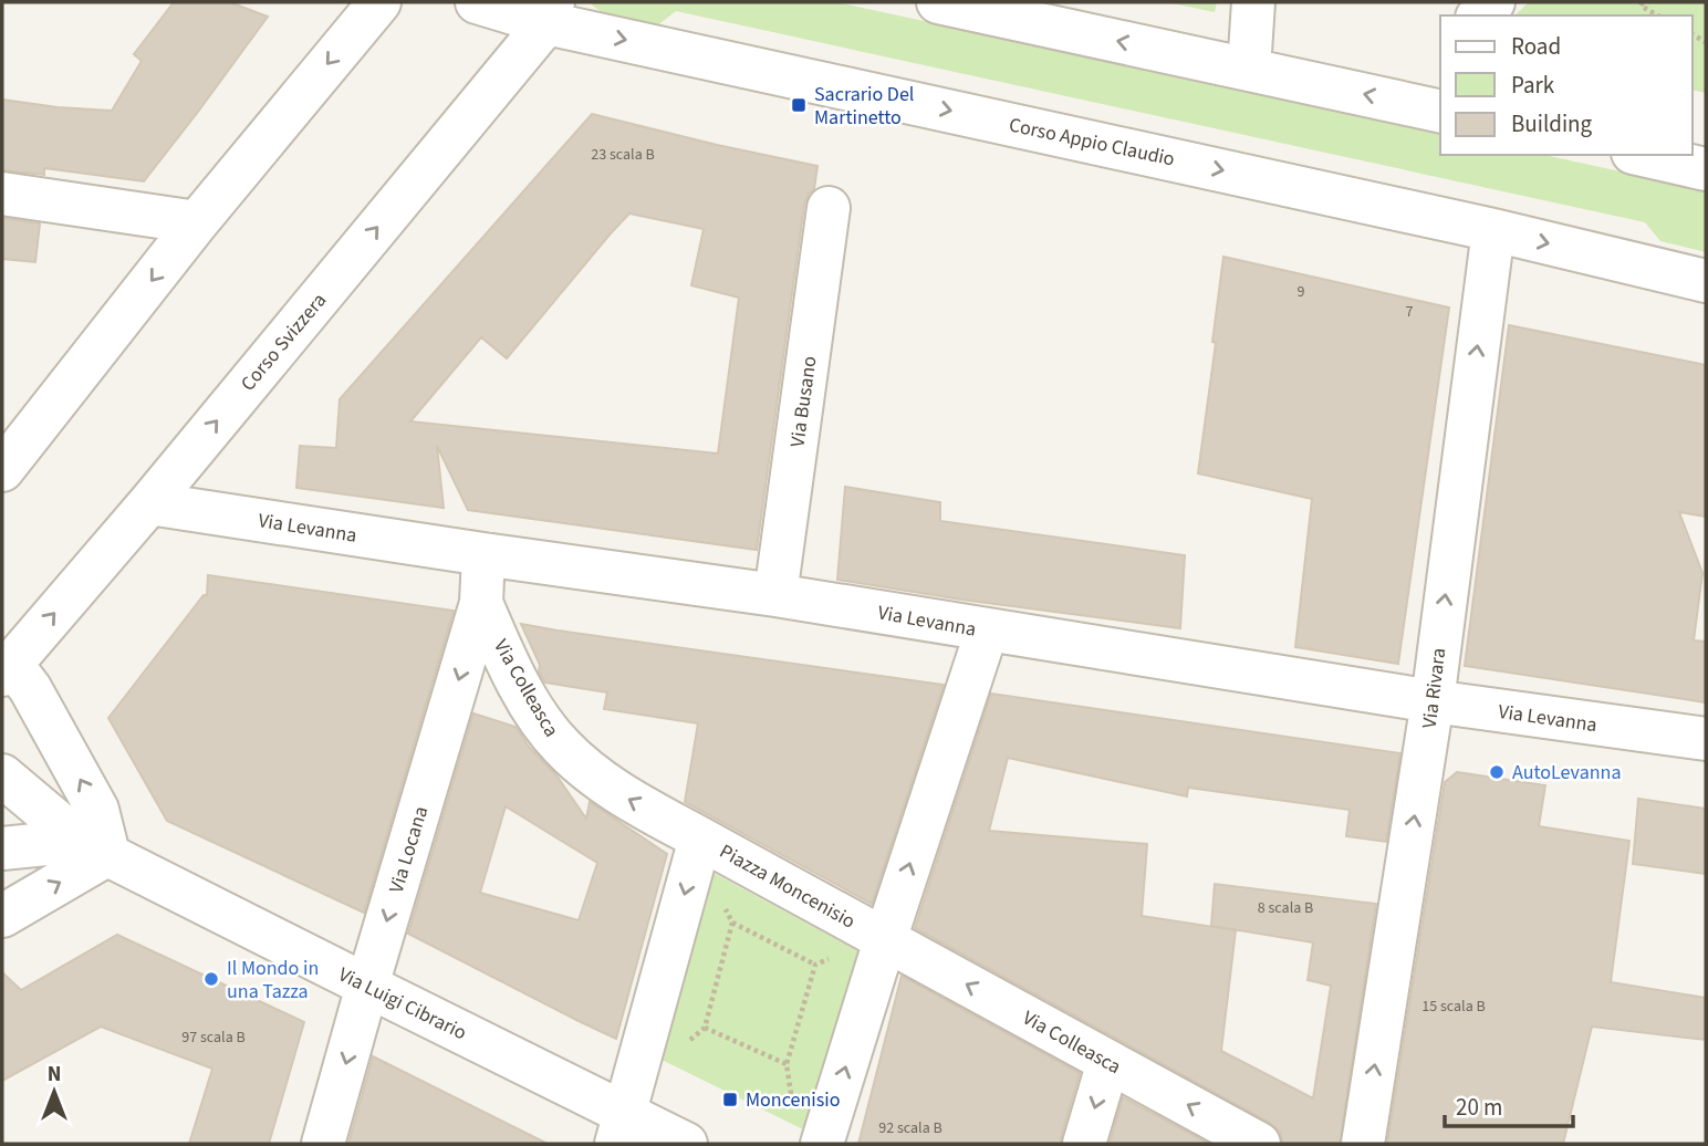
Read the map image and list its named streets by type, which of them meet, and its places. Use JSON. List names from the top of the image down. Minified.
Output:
{"streets":{"street":["Corso Appio Claudio","Corso Svizzera","Via Busano","Via Levanna","Via Colleasca","Via Rivara","Via Locana","Piazza Moncenisio","Via Luigi Cibrario"]},"crossings":[["Corso Appio Claudio","Corso Svizzera"],["Corso Appio Claudio","Via Rivara"],["Corso Svizzera","Via Levanna"],["Via Busano","Via Levanna"],["Via Levanna","Via Rivara"],["Via Levanna","Via Locana"],["Via Colleasca","Via Locana"],["Via Colleasca","Piazza Moncenisio"],["Via Locana","Via Luigi Cibrario"],["Piazza Moncenisio","Via Luigi Cibrario"]],"one_way":["Via Colleasca","Via Rivara","Via Locana"],"places":{"transit":["Sacrario Del Martinetto","Moncenisio"],"other":["AutoLevanna","Il Mondo in una Tazza"]},"house_numbers":["23 scala B","9","7","8 scala B","15 scala B","97 scala B","92 scala B"],"legend":["Road","Park","Building"],"scale_bar":"20 m","north":"top"}
